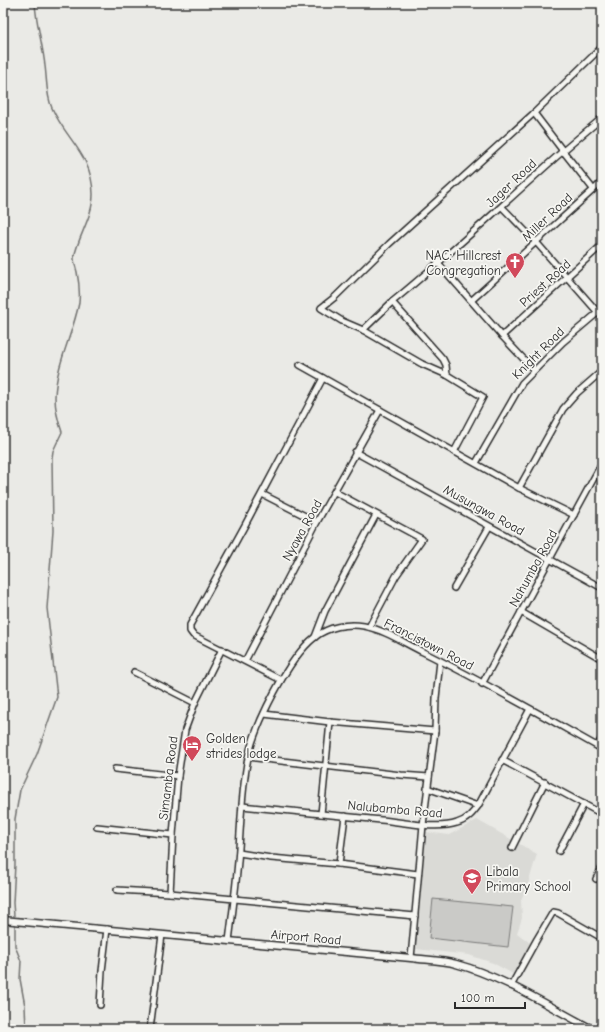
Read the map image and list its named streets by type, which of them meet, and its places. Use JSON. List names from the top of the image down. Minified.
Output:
{"streets":{"street":["Jager Road","Miller Road","Priest Road","Knight Road","Musungwa Road","Nyawa Road","Nahumba Road","Francistown Road","Simamba Road","Nalubamba Road","Airport Road"]},"crossings":[["Musungwa Road","Nyawa Road"],["Musungwa Road","Nahumba Road"],["Nahumba Road","Francistown Road"],["Francistown Road","Nalubamba Road"],["Francistown Road","Airport Road"]],"places":{"church":["NAC: Hillcrest Congregation"],"hotel":["Golden strides lodge"],"school or university":["Libala Primary School"]},"scale_bar":"100 m"}
